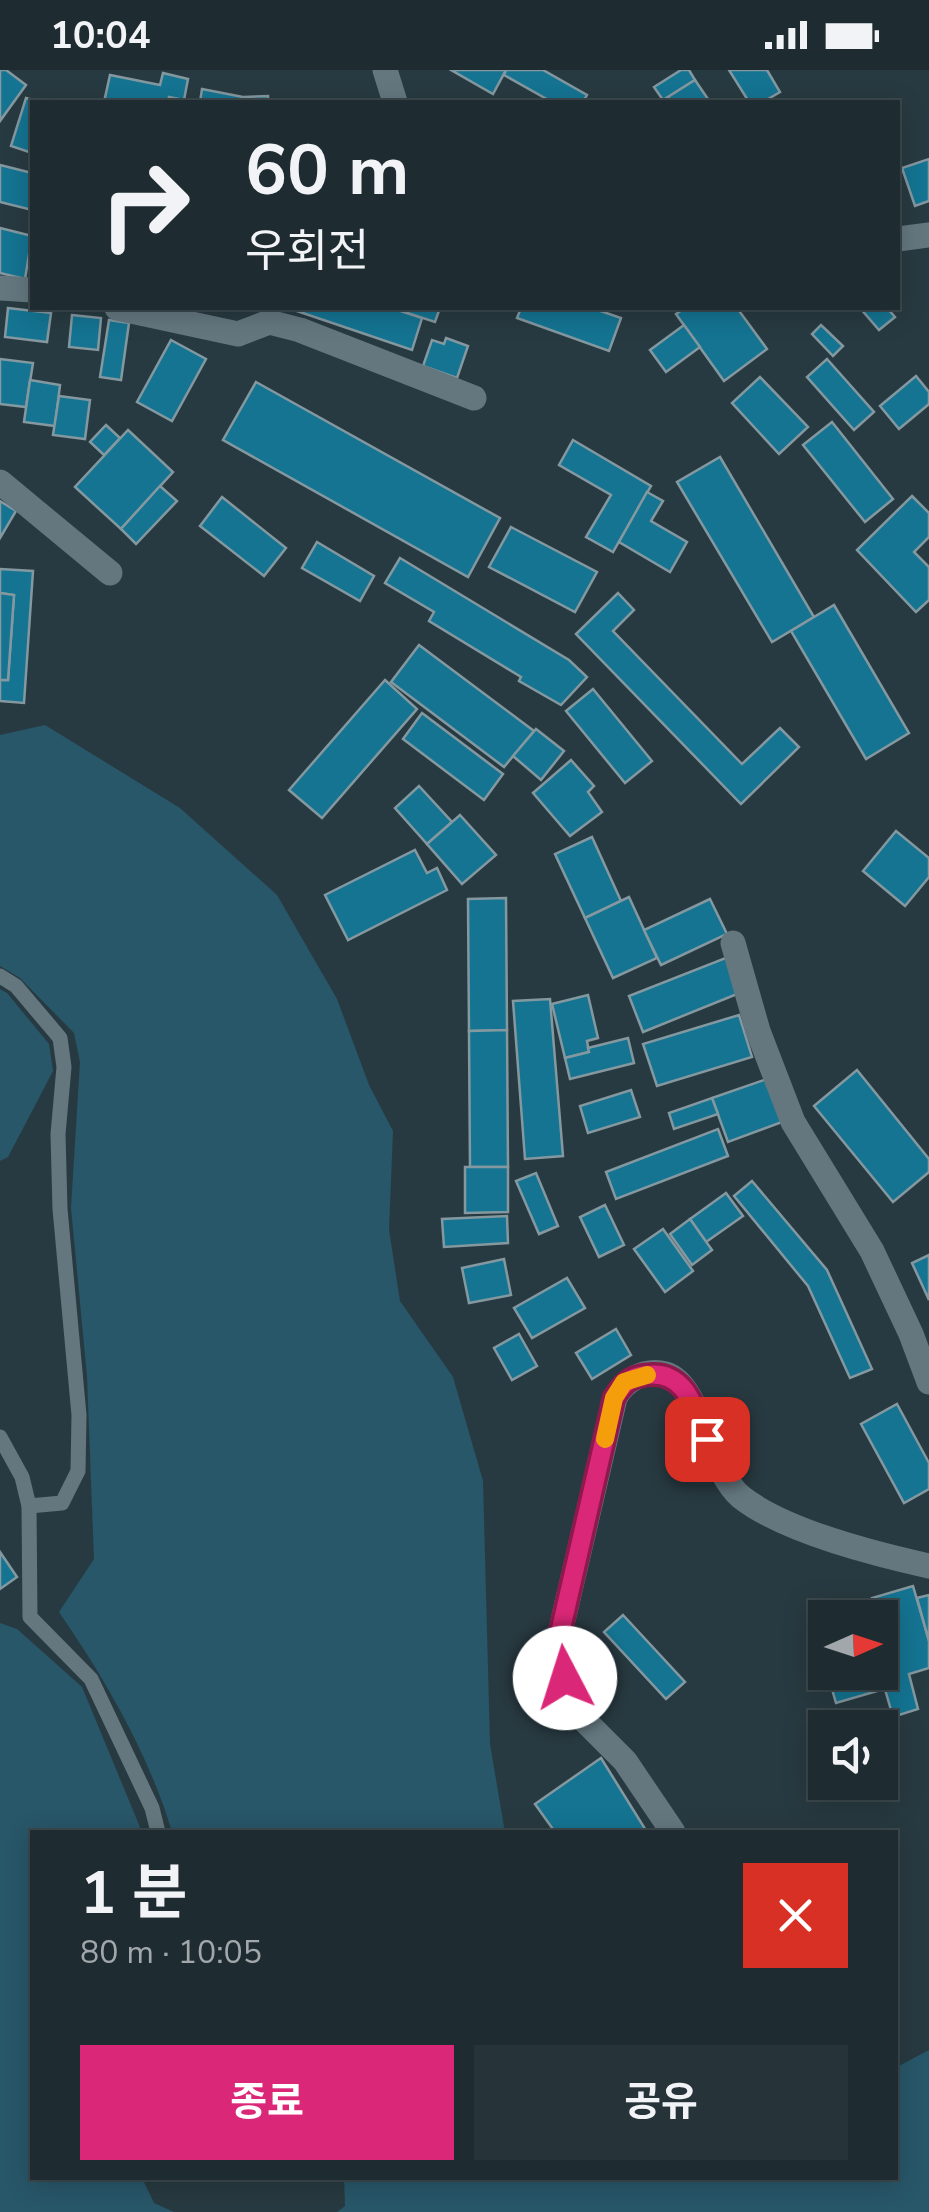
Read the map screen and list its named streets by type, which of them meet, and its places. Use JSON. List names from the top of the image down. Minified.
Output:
{"north":"right","page":{"status":"10:04","turn":["60 m","우회전"],"heading":["1 분","80 m · 10:05"],"buttons":["종료","공유"]}}
